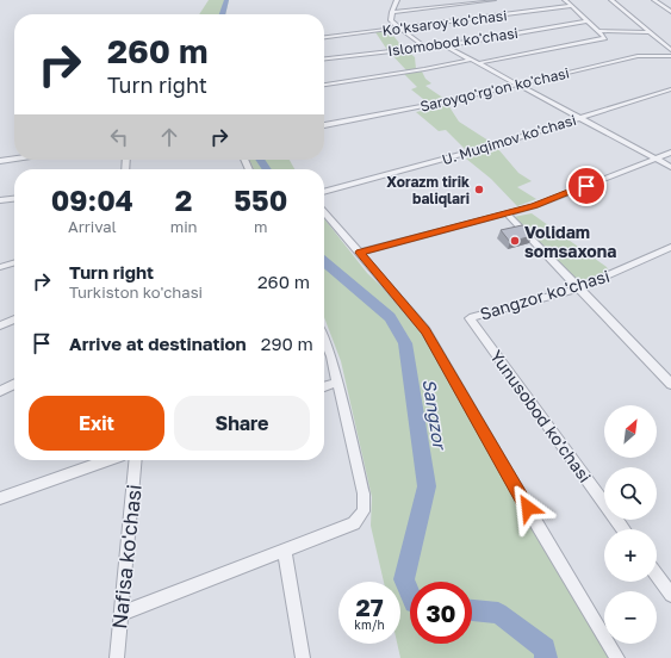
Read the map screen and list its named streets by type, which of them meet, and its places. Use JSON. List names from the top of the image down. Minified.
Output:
{"streets":{"street":["Ko'ksaroy ko'chasi","Islomobod ko'chasi","Saroyqo'rg'on ko'chasi","U. Muqimov ko'chasi","Sangzor ko'chasi","Yunusobod ko'chasi","Nafisa ko'chasi"]},"crossings":[["Sangzor ko'chasi","Yunusobod ko'chasi"]],"water":["Sangzor"],"places":["Xorazm tirik baliqlari","Volidam somsaxona"],"north":"top right","page":{"turn":["260 m","Turn right"],"eta":["09:04","Arrival","2","min","550","m"],"list":[{"name":"Turn right","note":"Turkiston ko'chasi","value":"260 m"},{"name":"Arrive at destination","value":"290 m"}],"buttons":["Exit","Share"],"map_buttons":["+","−"],"speed":"27 km/h","limit":"30"}}
